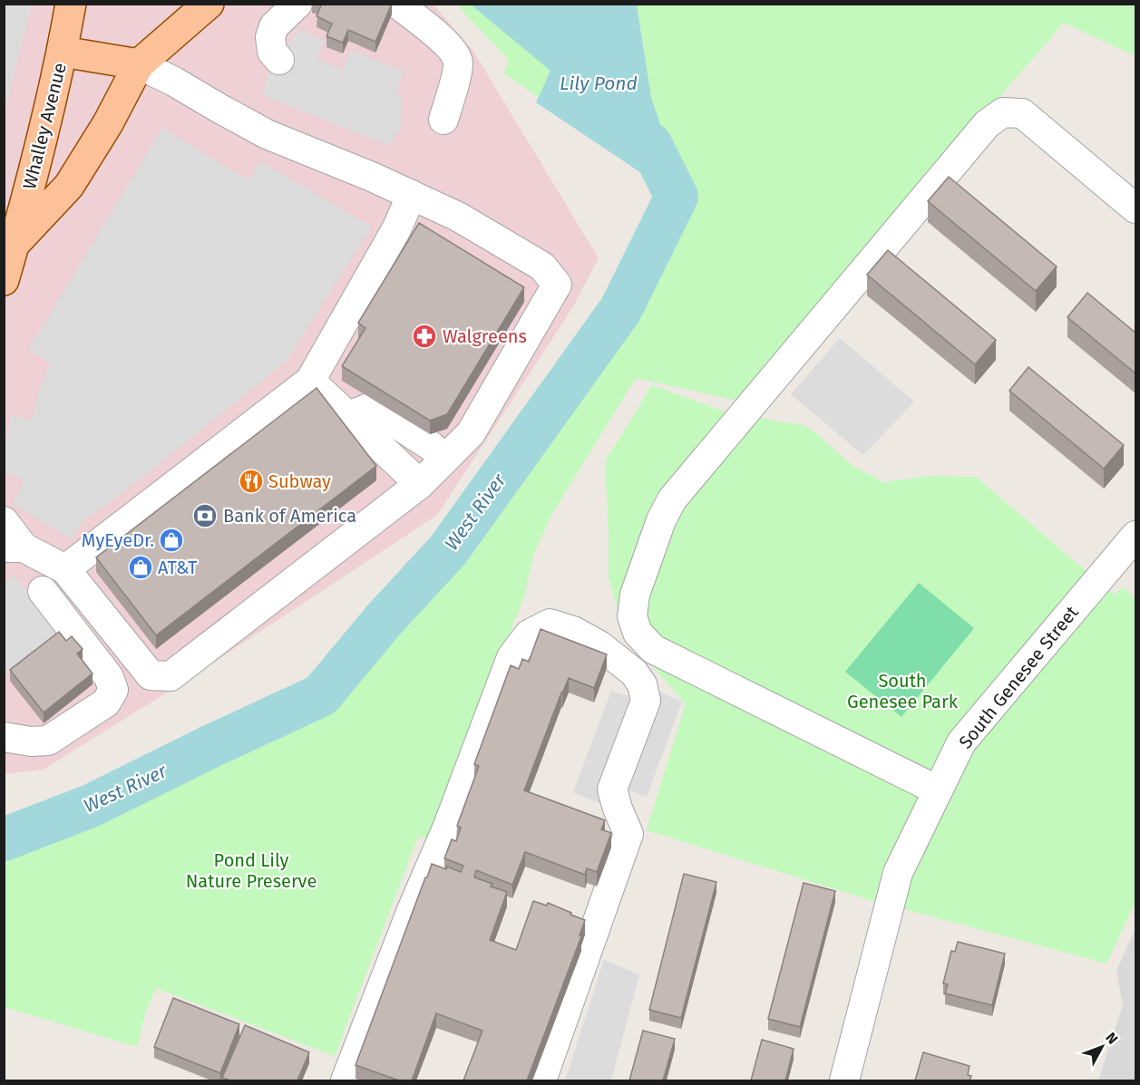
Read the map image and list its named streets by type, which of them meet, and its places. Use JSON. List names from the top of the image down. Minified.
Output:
{"streets":{"main road":["Whalley Avenue"],"street":["South Genesee Street"]},"water":["Lily Pond","West River"],"parks":["South Genesee Park","Pond Lily Nature Preserve"],"places":{"pharmacy":["Walgreens"],"restaurant":["Subway"],"bank":["Bank of America"],"shop":["MyEyeDr.","AT&T"]},"north":"top right"}
